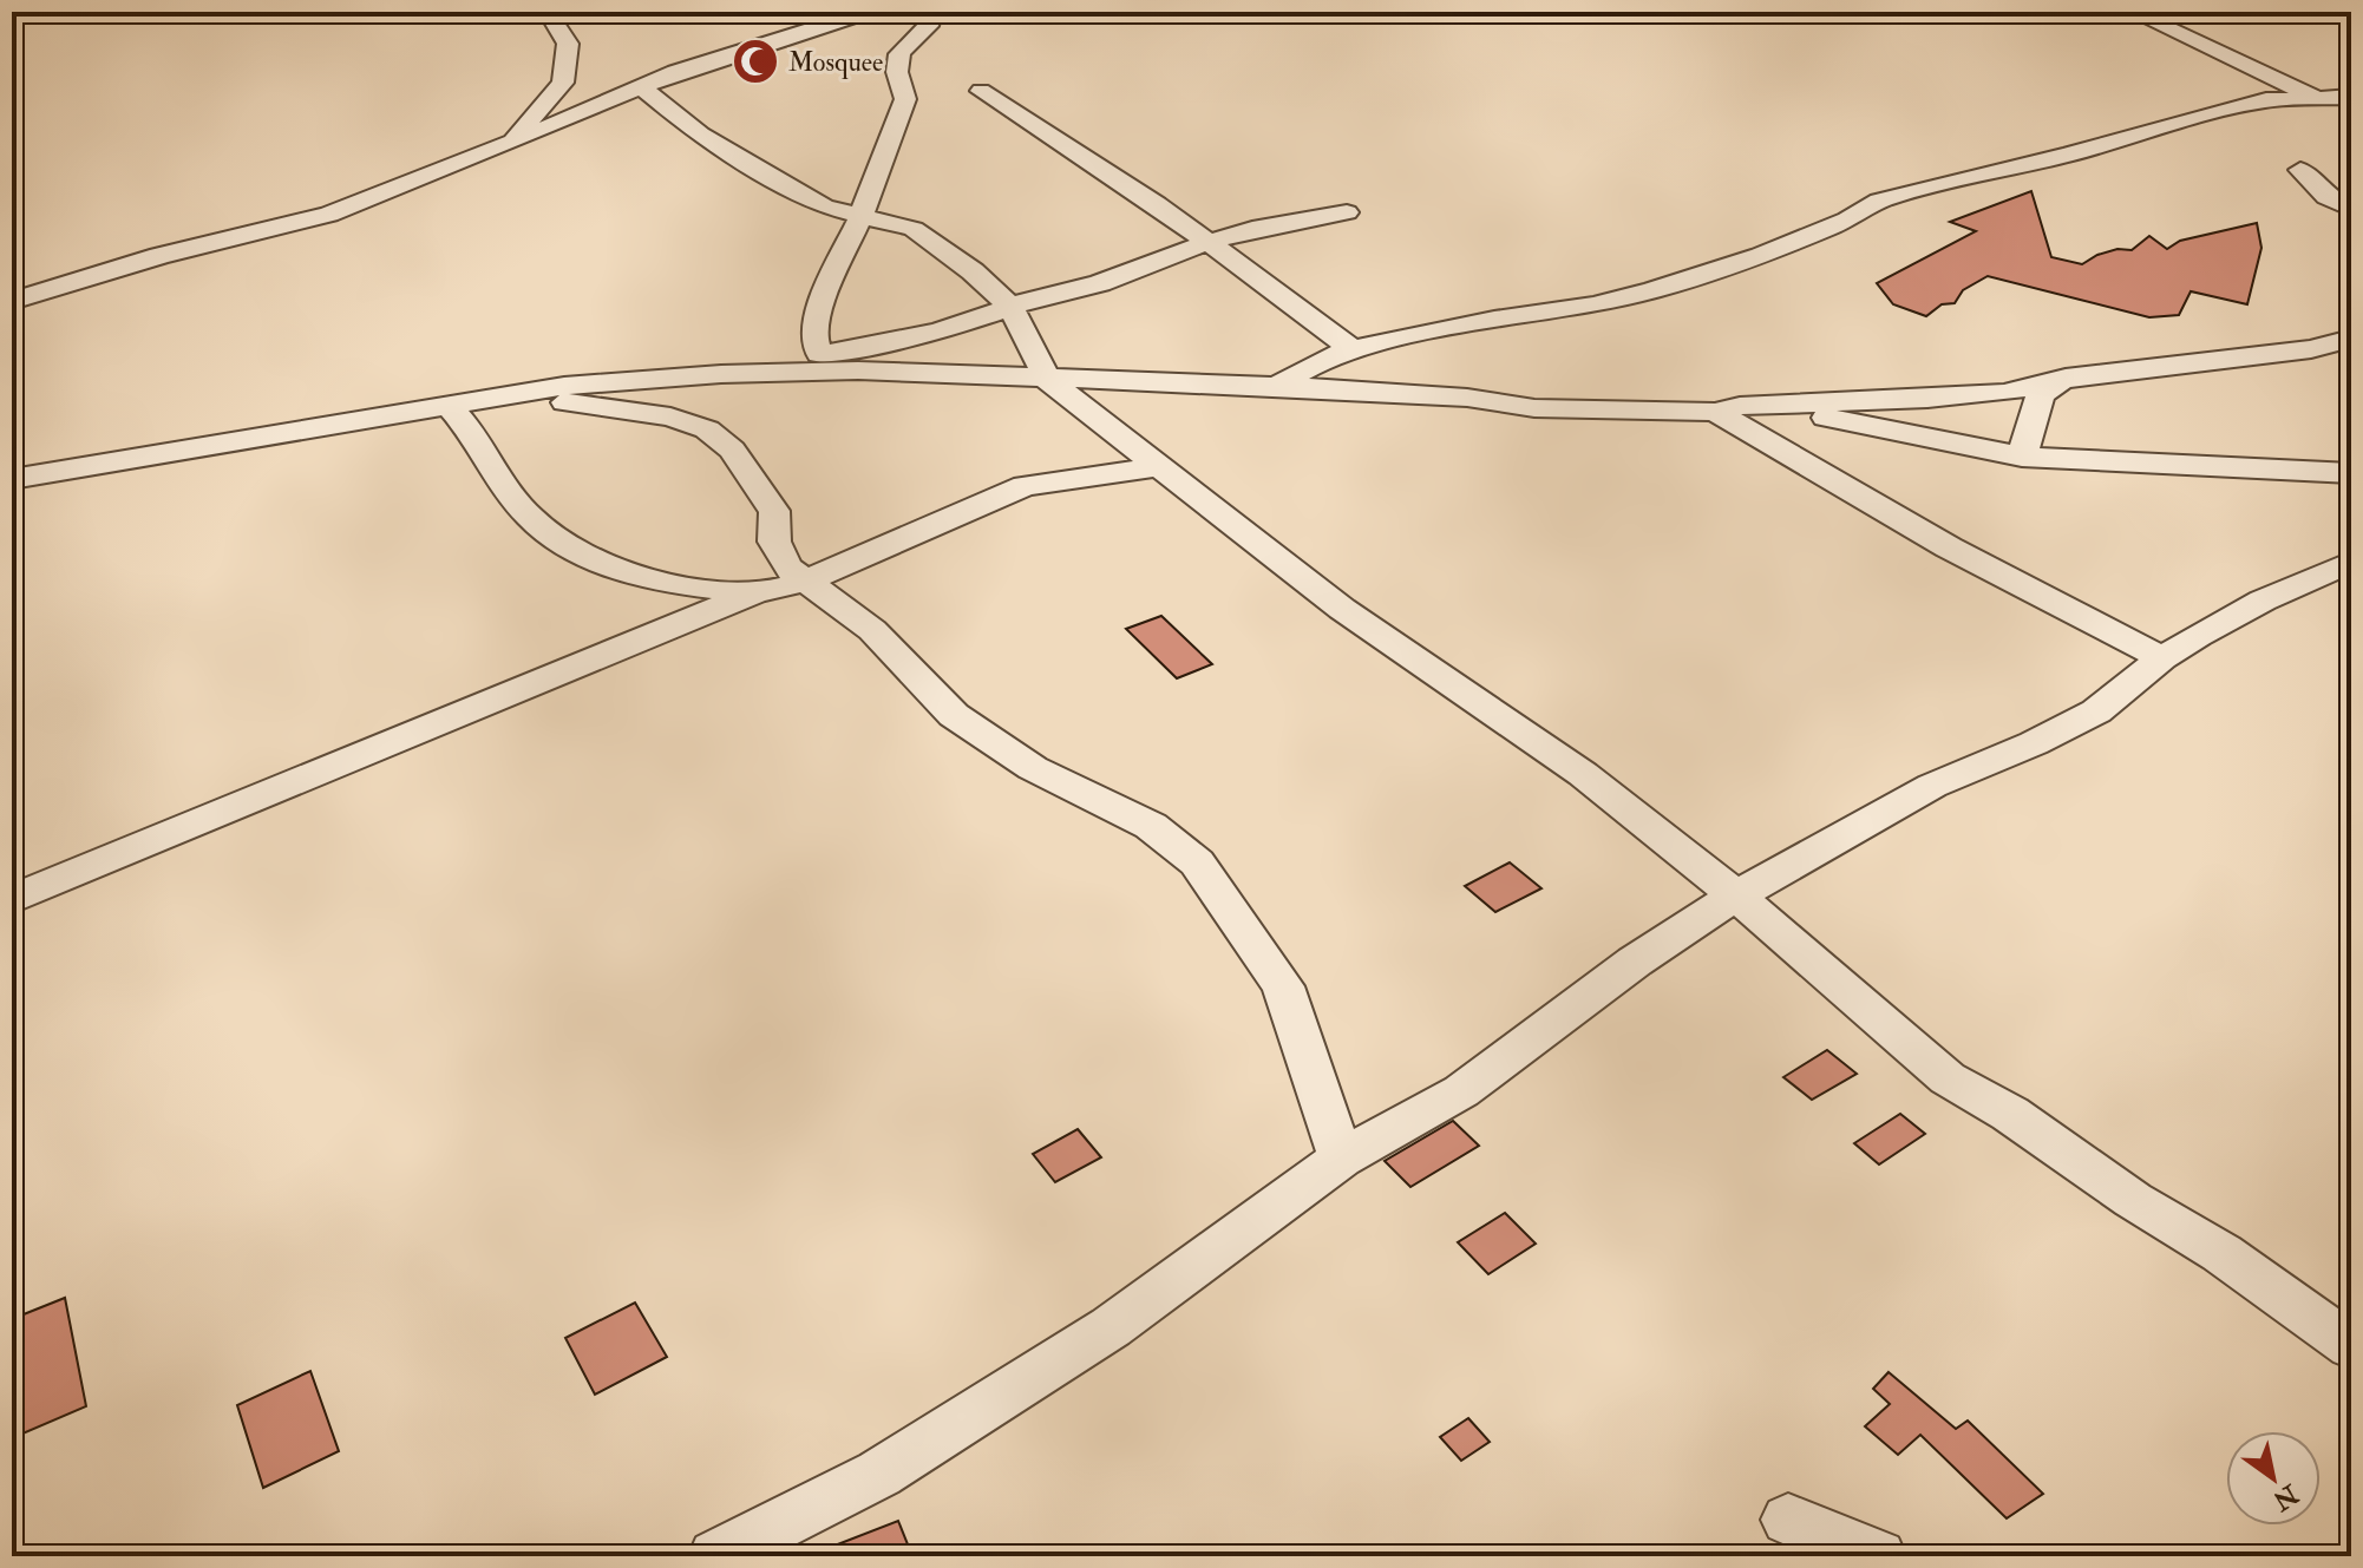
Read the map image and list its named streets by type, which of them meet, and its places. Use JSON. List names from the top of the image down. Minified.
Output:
{"places":{"mosque":["Mosquee"]},"north":"bottom right"}
